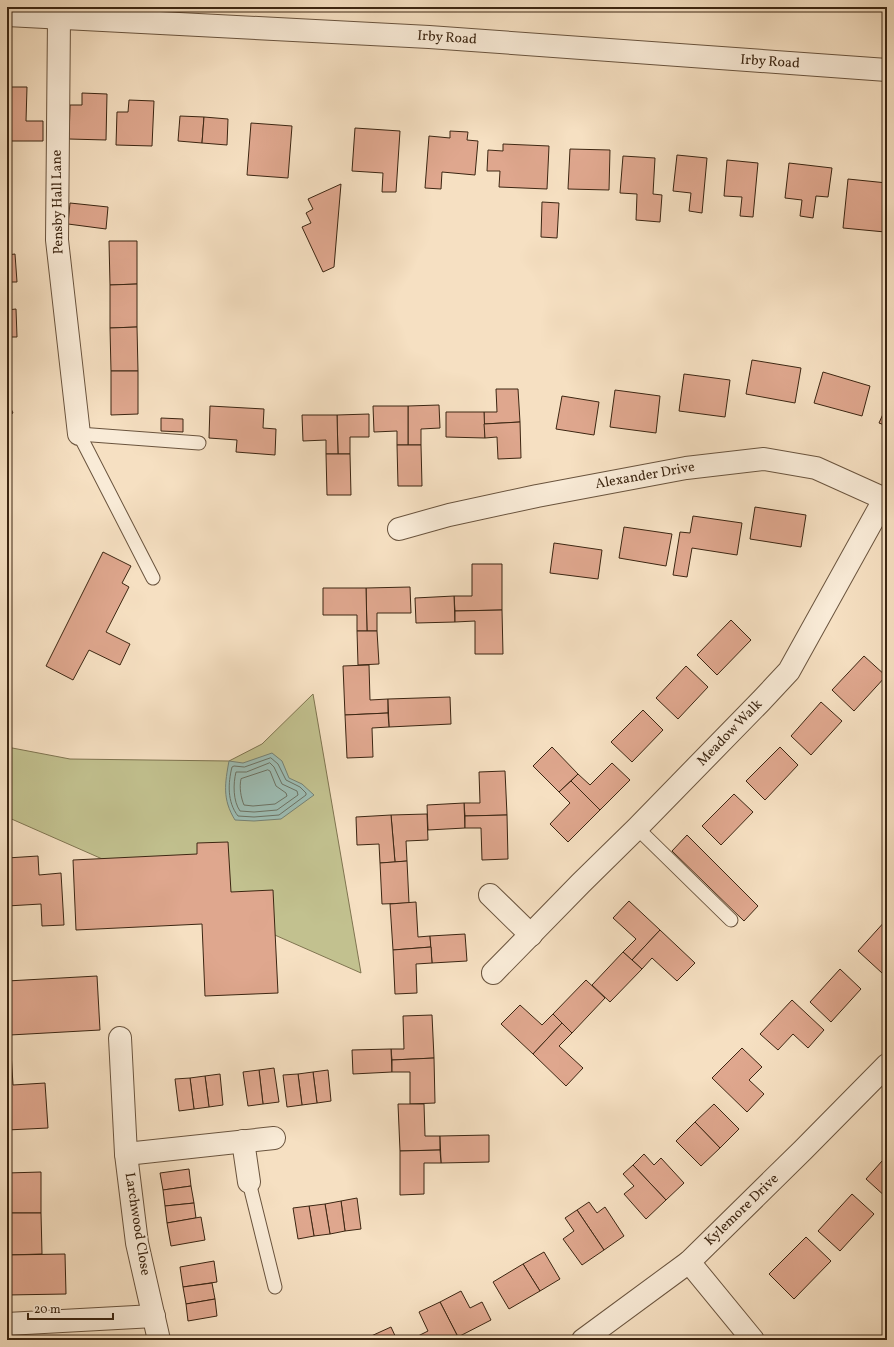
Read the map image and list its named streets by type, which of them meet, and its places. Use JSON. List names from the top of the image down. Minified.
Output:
{"streets":{"street":["Irby Road","Pensby Hall Lane","Alexander Drive","Meadow Walk","Kylemore Drive","Larchwood Close"]},"crossings":[["Irby Road","Pensby Hall Lane"],["Alexander Drive","Meadow Walk"]],"scale_bar":"20 m"}
